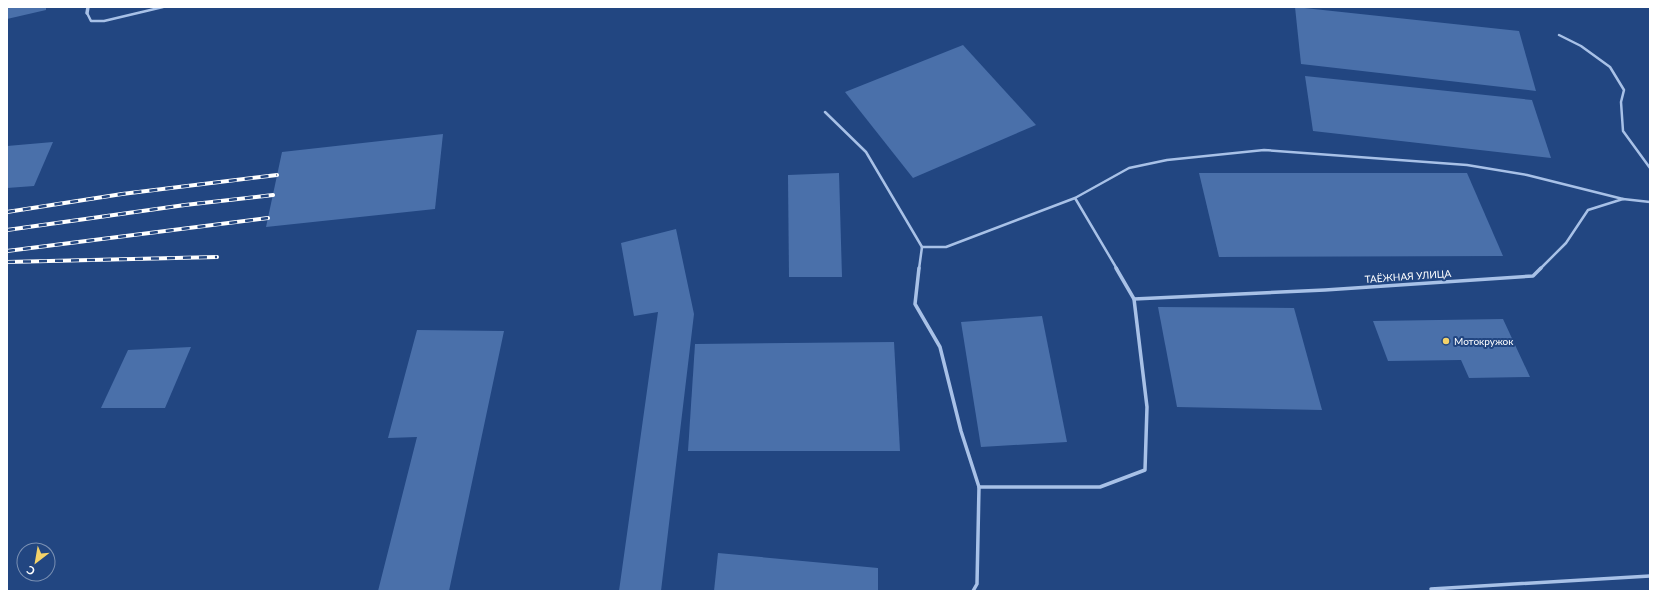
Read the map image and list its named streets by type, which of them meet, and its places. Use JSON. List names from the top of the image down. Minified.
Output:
{"streets":{"lane":["ТАЁЖНАЯ УЛИЦА"]},"places":["Мотокружок"],"north":"bottom left"}
